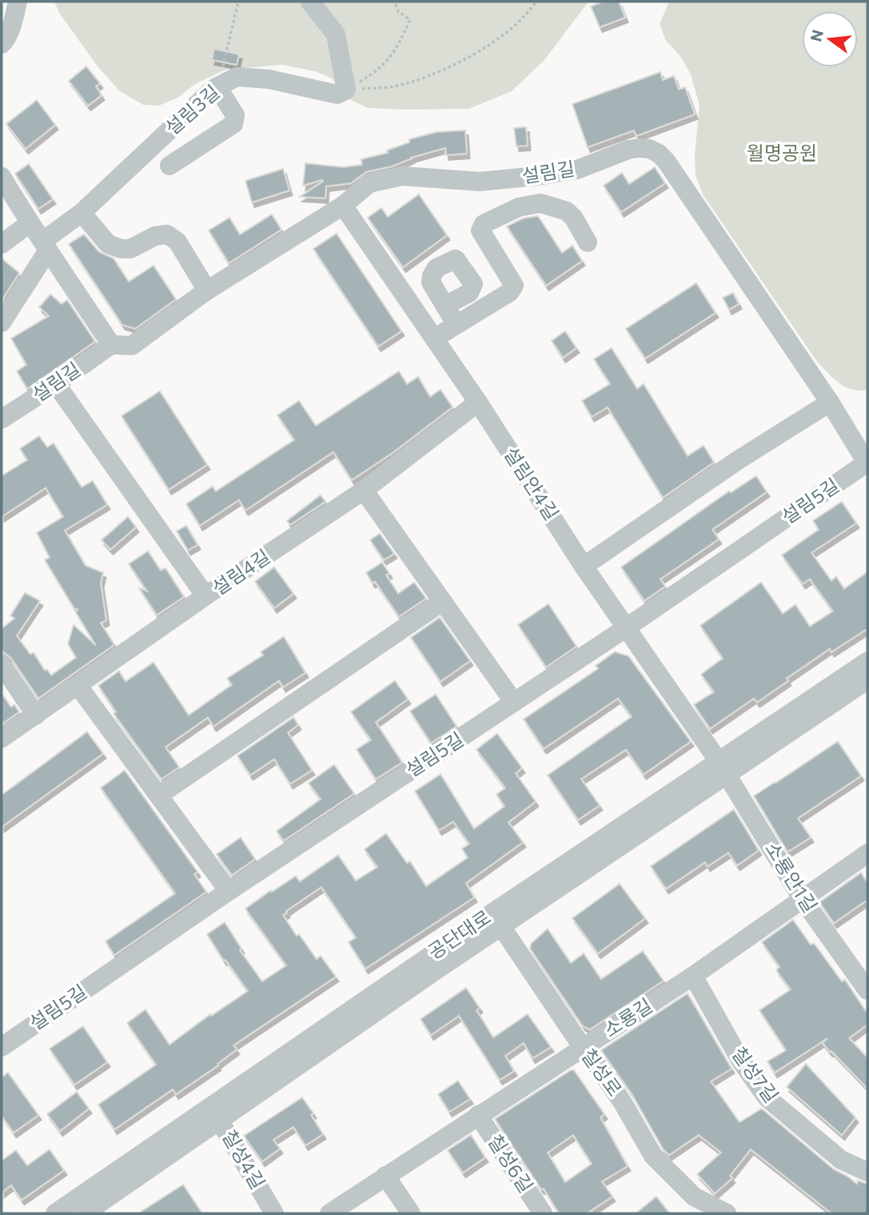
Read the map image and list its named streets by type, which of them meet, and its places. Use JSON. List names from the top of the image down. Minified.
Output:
{"streets":{"street":["설림3길","설림길","설림안4길","설림5길","설림4길","소룡안1길","공단대로","소룡길","칠성로","칠성7길","칠성4길","칠성6길"]},"crossings":[["설림길","설림안4길"],["설림길","설림5길"],["설림안4길","설림5길"],["설림안4길","설림4길"],["설림안4길","소룡안1길"],["설림안4길","공단대로"],["소룡안1길","공단대로"],["소룡안1길","소룡길"],["공단대로","칠성로"],["공단대로","칠성4길"],["소룡길","칠성로"],["소룡길","칠성7길"],["소룡길","칠성6길"]],"parks":["월명공원"],"north":"left"}
